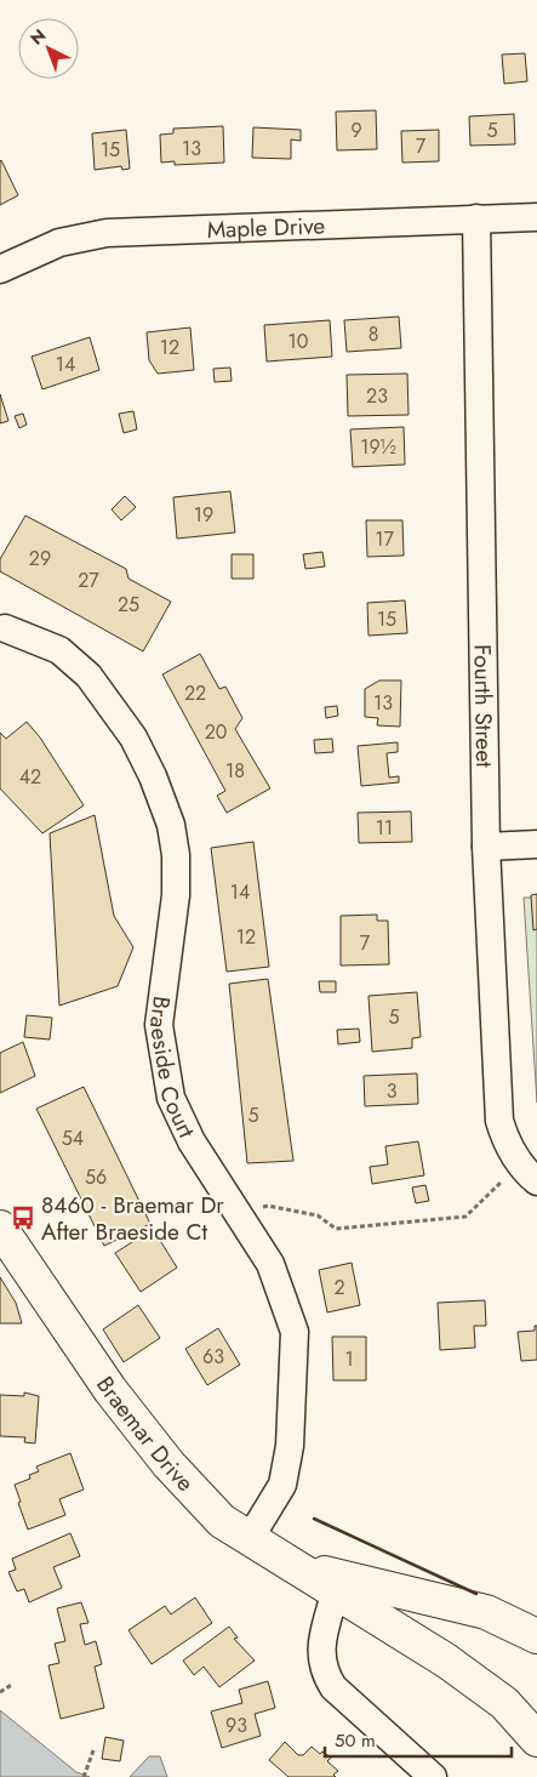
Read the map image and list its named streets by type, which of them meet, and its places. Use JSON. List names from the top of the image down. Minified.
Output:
{"streets":{"main road":["Braemar Drive"],"street":["Maple Drive","Fourth Street","Braeside Court"]},"crossings":[["Maple Drive","Fourth Street"],["Braeside Court","Braemar Drive"]],"places":{"bus stop":["8460 - Braemar Dr After Braeside Ct"]},"house_numbers":["9","5","7","13","15","8","10","12","14","23","19½","19","17","29","27","25","15","22","13","20","18","42","11","14","12","7","5","3","5","54","56","2","63","1","93"],"scale_bar":"50 m","north":"top left"}
